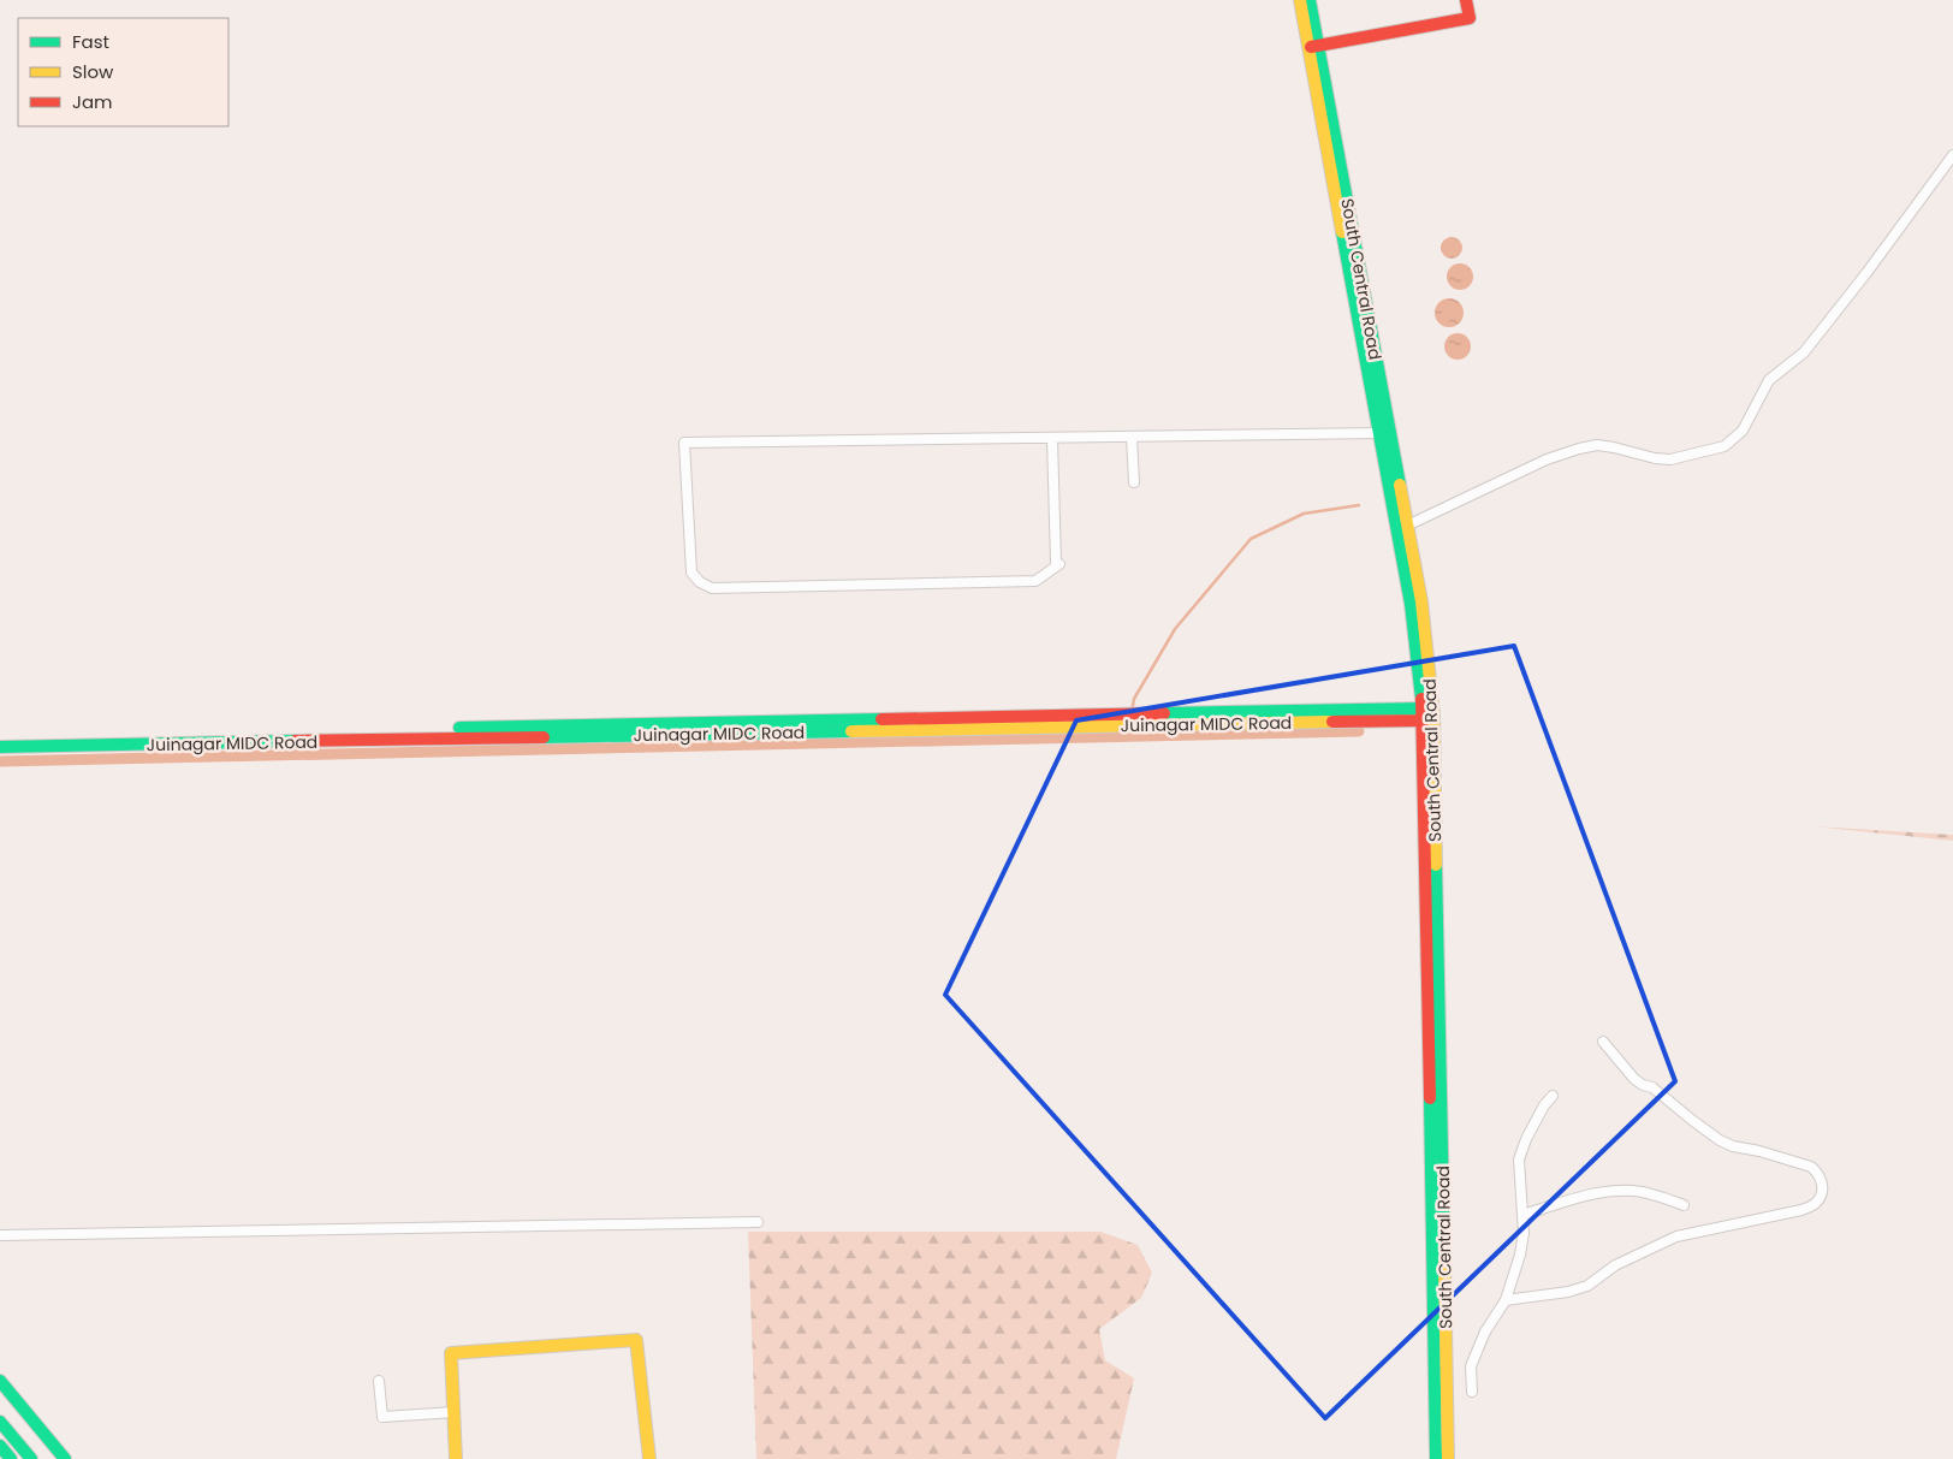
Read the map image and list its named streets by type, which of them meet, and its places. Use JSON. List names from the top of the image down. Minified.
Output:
{"streets":{"main road":["South Central Road","Juinagar MIDC Road"]},"crossings":[["South Central Road","Juinagar MIDC Road"]],"legend":["Fast","Slow","Jam"]}
